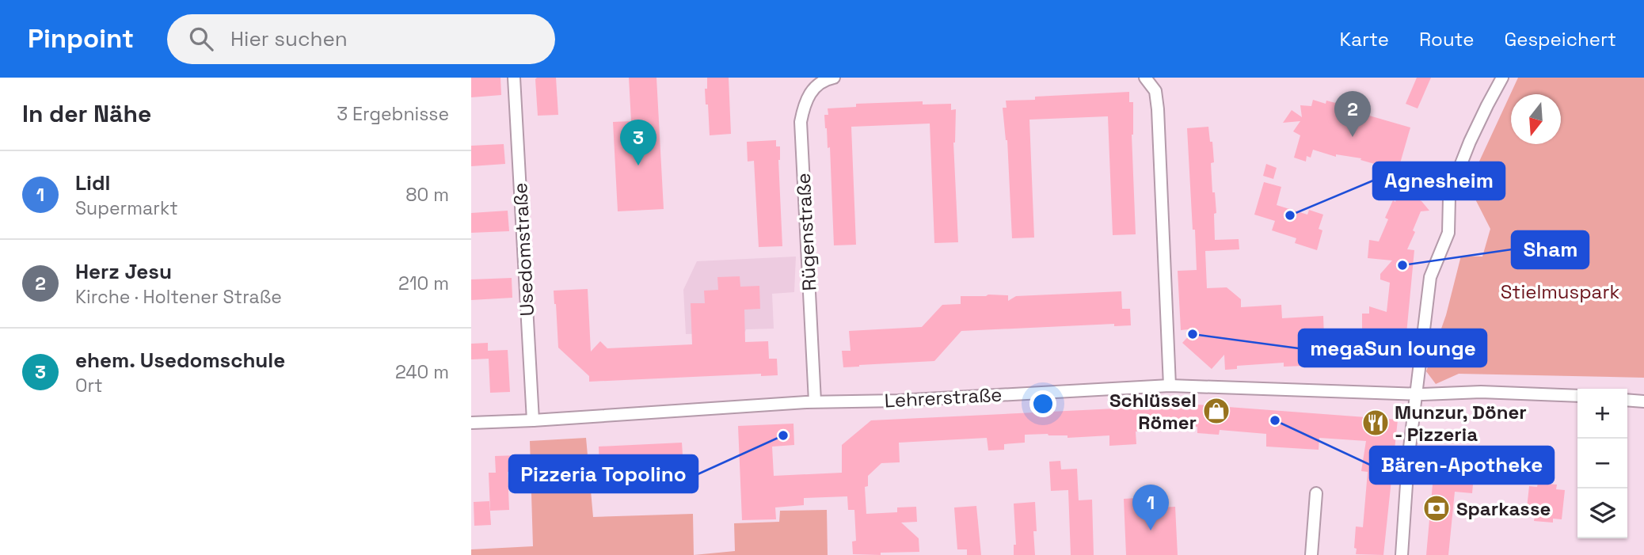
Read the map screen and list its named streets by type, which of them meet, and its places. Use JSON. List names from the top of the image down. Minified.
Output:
{"streets":{"street":["Rügenstraße","Usedomstraße","Lehrerstraße"]},"crossings":[["Rügenstraße","Lehrerstraße"],["Usedomstraße","Lehrerstraße"]],"parks":["Stielmuspark"],"places":{"other":["Agnesheim","Sham","megaSun lounge","Bären-Apotheke","Pizzeria Topolino"],"shop":["Schlüssel Römer"],"restaurant":["Munzur, Döner - Pizzeria"],"bank":["Sparkasse"]},"north":"bottom","page":{"header":"Pinpoint","search":"Hier suchen","nav":["Karte","Route","Gespeichert"],"heading":["In der Nähe","3 Ergebnisse"],"pins":["2","3","1"],"list":[{"mark":"1","name":"Lidl","note":"Supermarkt","value":"80 m"},{"mark":"2","name":"Herz Jesu","note":"Kirche · Holtener Straße","value":"210 m"},{"mark":"3","name":"ehem. Usedomschule","note":"Ort","value":"240 m"}],"map_buttons":["+","−"]}}
